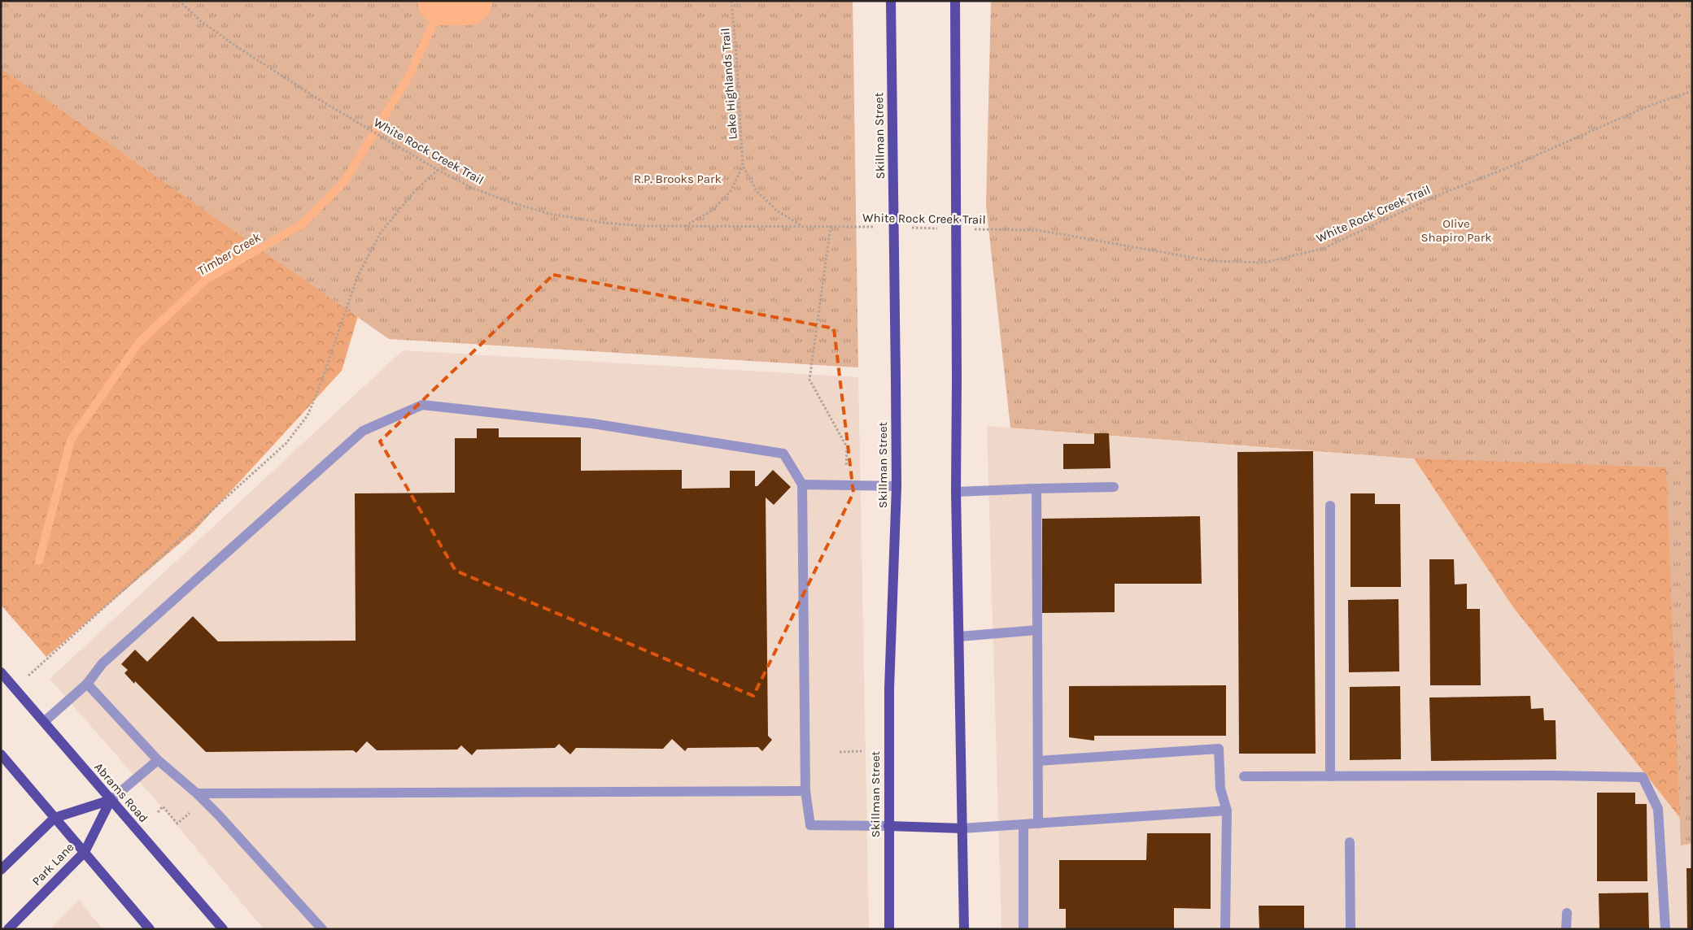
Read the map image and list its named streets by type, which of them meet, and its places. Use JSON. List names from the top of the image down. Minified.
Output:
{"streets":{"main road":["Skillman Street","Abrams Road","Park Lane"],"path":["Lake Highlands Trail","White Rock Creek Trail"]},"crossings":[["Lake Highlands Trail","White Rock Creek Trail"],["Abrams Road","Park Lane"]],"water":["Timber Creek"],"parks":["R.P. Brooks Park","Olive Shapiro Park"]}
